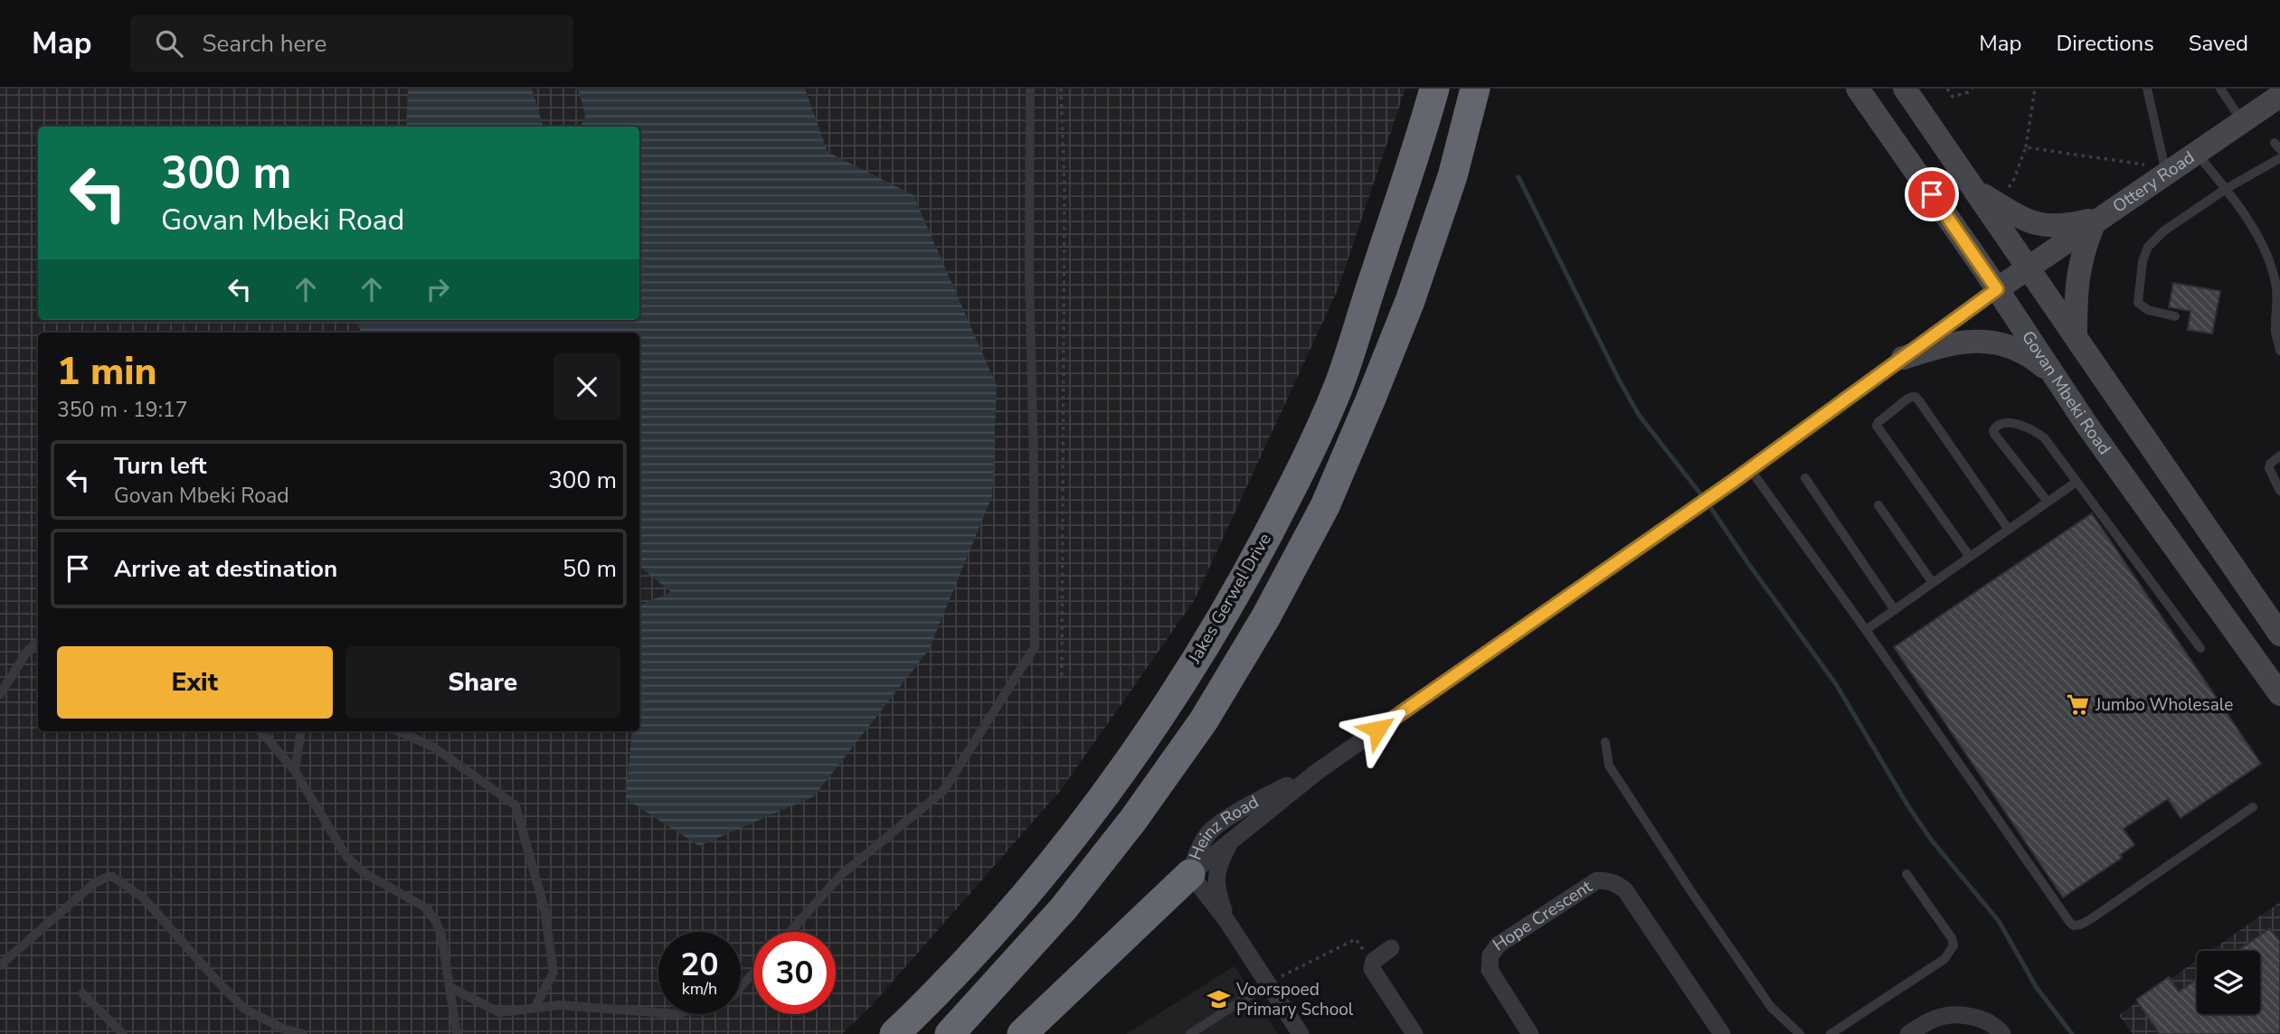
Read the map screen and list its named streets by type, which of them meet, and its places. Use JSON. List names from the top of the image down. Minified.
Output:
{"streets":{"highway":["Jakes Gerwel Drive"],"main road":["Ottery Road","Govan Mbeki Road"],"street":["Heinz Road","Hope Crescent"]},"crossings":[["Ottery Road","Govan Mbeki Road"],["Ottery Road","Heinz Road"],["Govan Mbeki Road","Heinz Road"]],"places":{"supermarket":["Jumbo Wholesale"],"school or university":["Voorspoed Primary School"]},"page":{"header":"Map","search":"Search here","nav":["Map","Directions","Saved"],"turn":["300 m","Govan Mbeki Road"],"heading":["1 min","350 m · 19:17"],"list":[{"name":"Turn left","note":"Govan Mbeki Road","value":"300 m"},{"name":"Arrive at destination","value":"50 m"}],"buttons":["Exit","Share"],"speed":"20 km/h","limit":"30"}}
